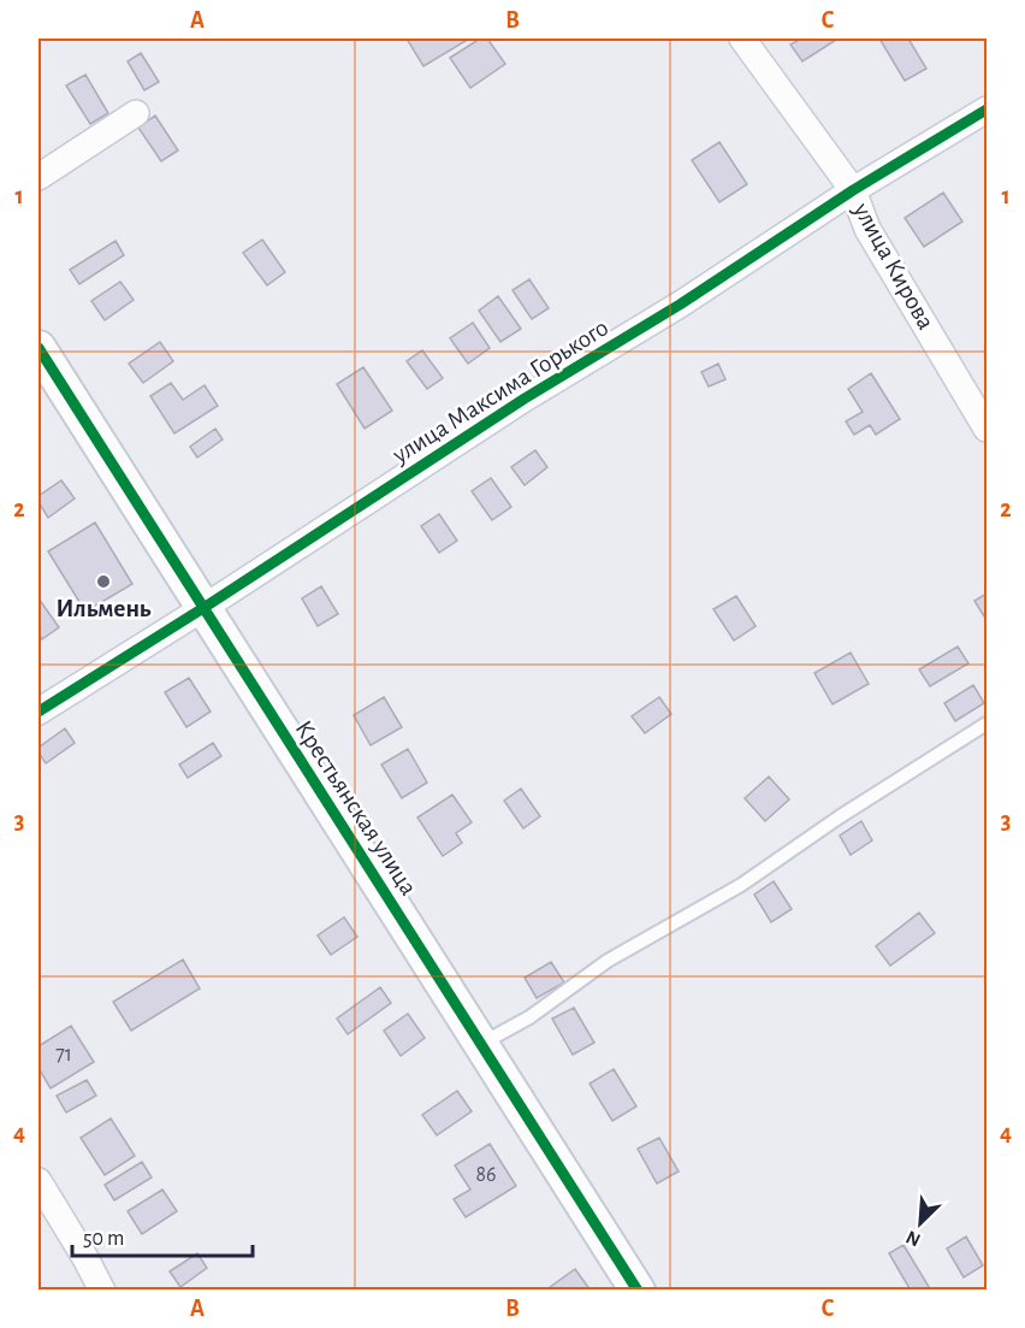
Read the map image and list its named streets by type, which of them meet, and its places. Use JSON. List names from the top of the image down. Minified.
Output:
{"streets":{"street":["улица Кирова","улица Максима Горького","Крестьянская улица"]},"crossings":[["улица Кирова","улица Максима Горького"],["улица Максима Горького","Крестьянская улица"]],"places":["Ильмень"],"house_numbers":["71","86"],"scale_bar":"50 m","north":"bottom left","grid":{"columns":["A","B","C"],"rows":["1","2","3","4"]}}
